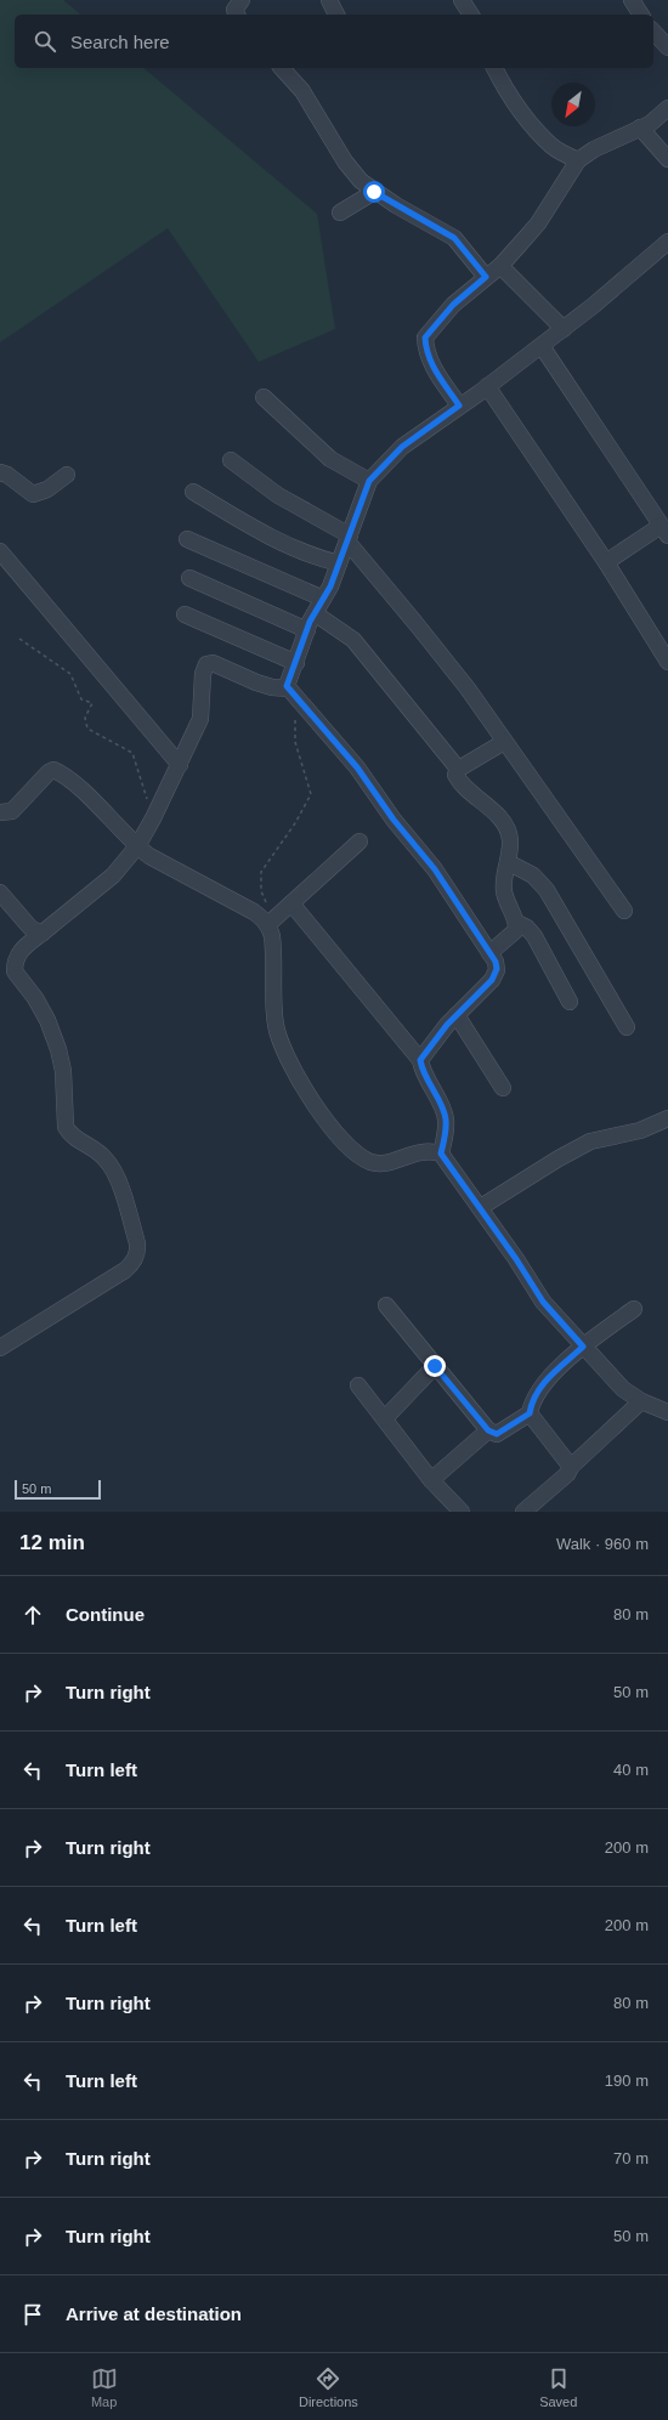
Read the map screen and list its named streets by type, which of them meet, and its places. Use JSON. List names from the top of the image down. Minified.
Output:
{"scale_bar":"50 m","north":"bottom left","page":{"search":"Search here","scale":"50 m","heading":["12 min","Walk · 960 m"],"list":[["Continue","80 m"],["Turn right","50 m"],["Turn left","40 m"],["Turn right","200 m"],["Turn left","200 m"],["Turn right","80 m"],["Turn left","190 m"],["Turn right","70 m"],["Turn right","50 m"],"Arrive at destination"],"nav":["Map","Directions","Saved"]}}
